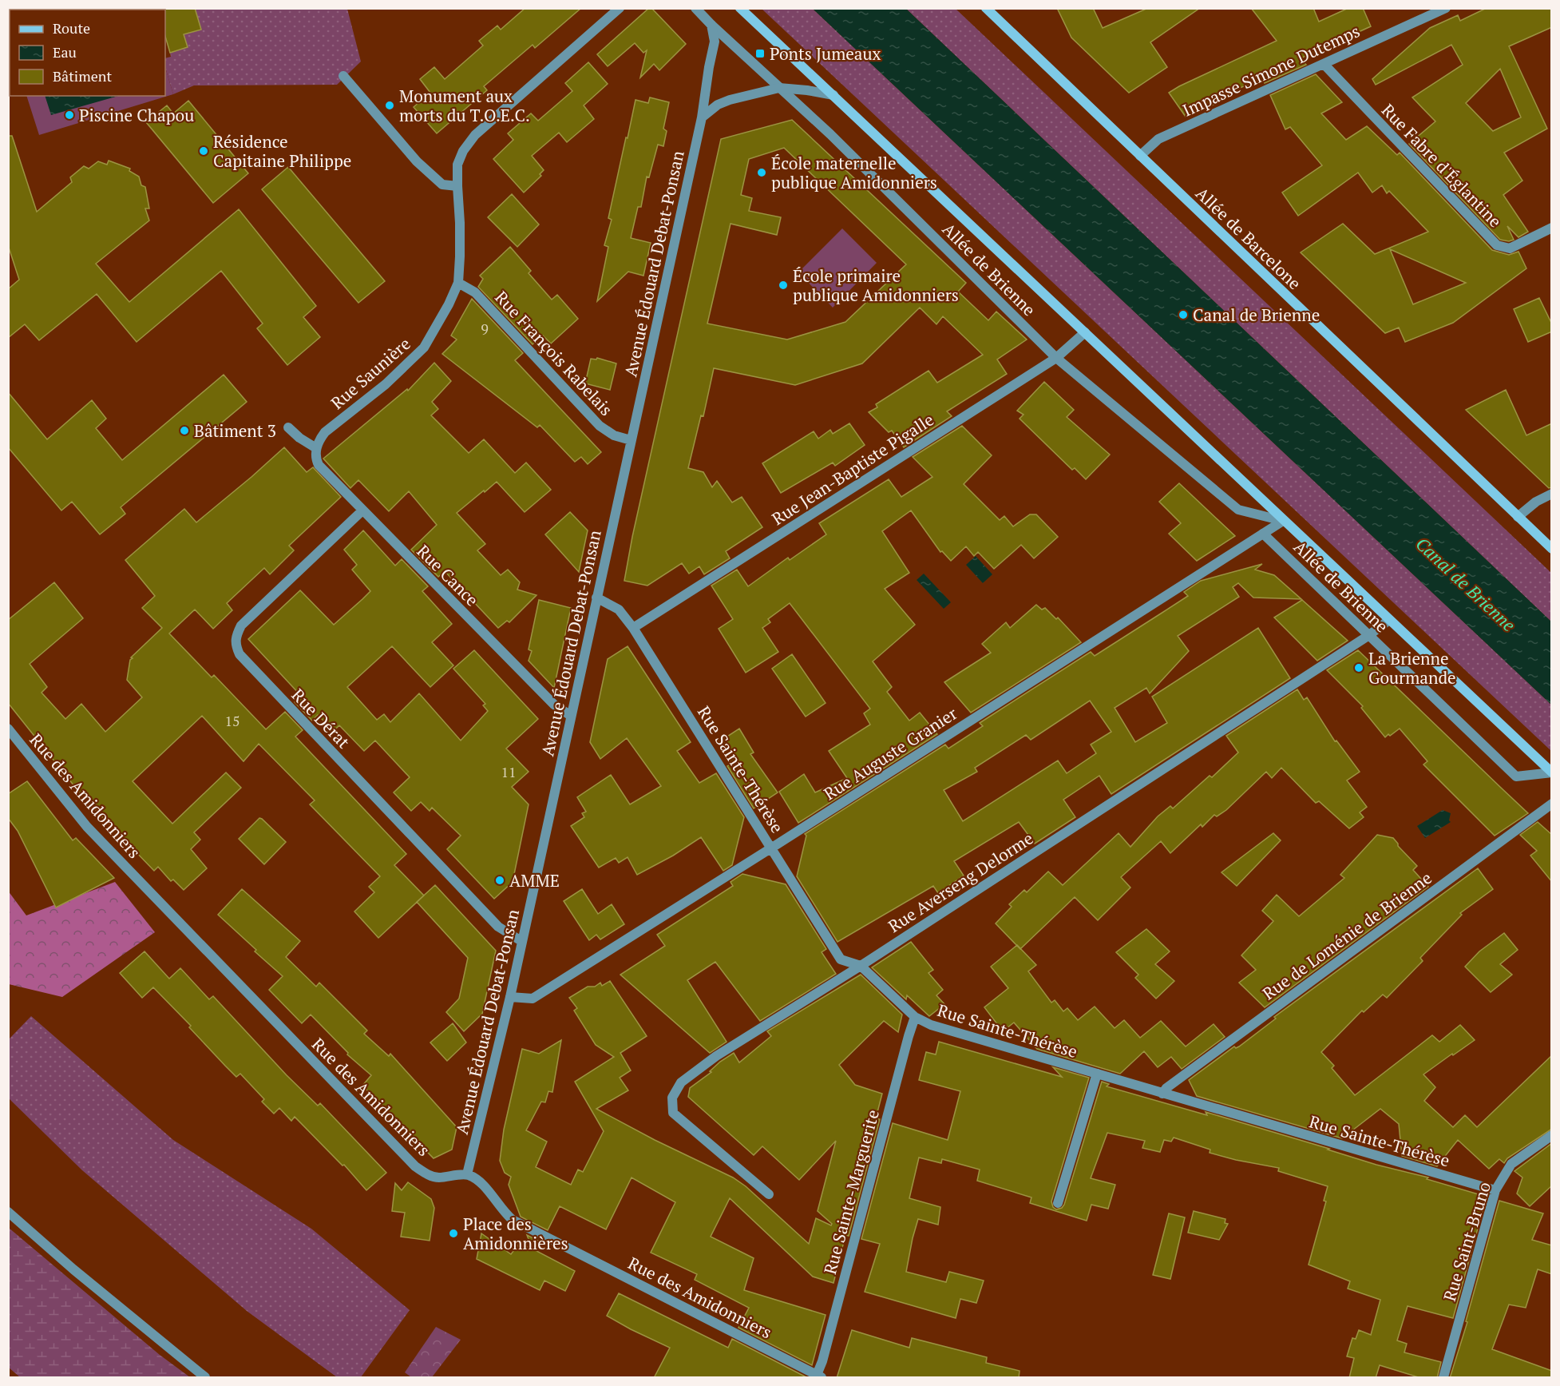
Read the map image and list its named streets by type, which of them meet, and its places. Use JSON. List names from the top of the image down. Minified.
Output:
{"streets":{"main road":["Allée de Barcelone","Allée de Brienne"],"street":["Impasse Simone Dutemps","Rue Fabre d'Églantine","Avenue Édouard Debat-Ponsan","Rue François Rabelais","Rue Saunière","Rue Jean-Baptiste Pigalle","Rue Cance","Rue Dérat","Rue Auguste Granier","Rue Sainte-Thérèse","Rue des Amidonniers","Rue Averseng Delorme","Rue de Loménie de Brienne","Rue Sainte-Marguerite","Rue Saint-Bruno"]},"crossings":[["Impasse Simone Dutemps","Rue Fabre d'Églantine"],["Impasse Simone Dutemps","Allée de Barcelone"],["Avenue Édouard Debat-Ponsan","Allée de Brienne"],["Avenue Édouard Debat-Ponsan","Rue François Rabelais"],["Avenue Édouard Debat-Ponsan","Rue Cance"],["Avenue Édouard Debat-Ponsan","Rue Dérat"],["Avenue Édouard Debat-Ponsan","Rue Auguste Granier"],["Avenue Édouard Debat-Ponsan","Rue Sainte-Thérèse"],["Avenue Édouard Debat-Ponsan","Rue des Amidonniers"],["Allée de Brienne","Rue Jean-Baptiste Pigalle"],["Allée de Brienne","Rue Auguste Granier"],["Allée de Brienne","Rue Averseng Delorme"],["Rue François Rabelais","Rue Saunière"],["Rue Saunière","Rue Cance"],["Rue Jean-Baptiste Pigalle","Rue Sainte-Thérèse"],["Rue Cance","Rue Dérat"],["Rue Auguste Granier","Rue Sainte-Thérèse"],["Rue Sainte-Thérèse","Rue Averseng Delorme"],["Rue Sainte-Thérèse","Rue de Loménie de Brienne"],["Rue Sainte-Thérèse","Rue Sainte-Marguerite"],["Rue Sainte-Thérèse","Rue Saint-Bruno"],["Rue des Amidonniers","Rue Sainte-Marguerite"]],"water":["Canal de Brienne"],"places":{"transit":["Ponts Jumeaux"],"other":["Monument aux morts du T.O.E.C.","Piscine Chapou","Résidence Capitaine Philippe","École maternelle publique Amidonniers","École primaire publique Amidonniers","Canal de Brienne","Bâtiment 3","La Brienne Gourmande","AMME","Place des Amidonnières"]},"house_numbers":["9","15","11"],"legend":["Route","Eau","Bâtiment"]}
